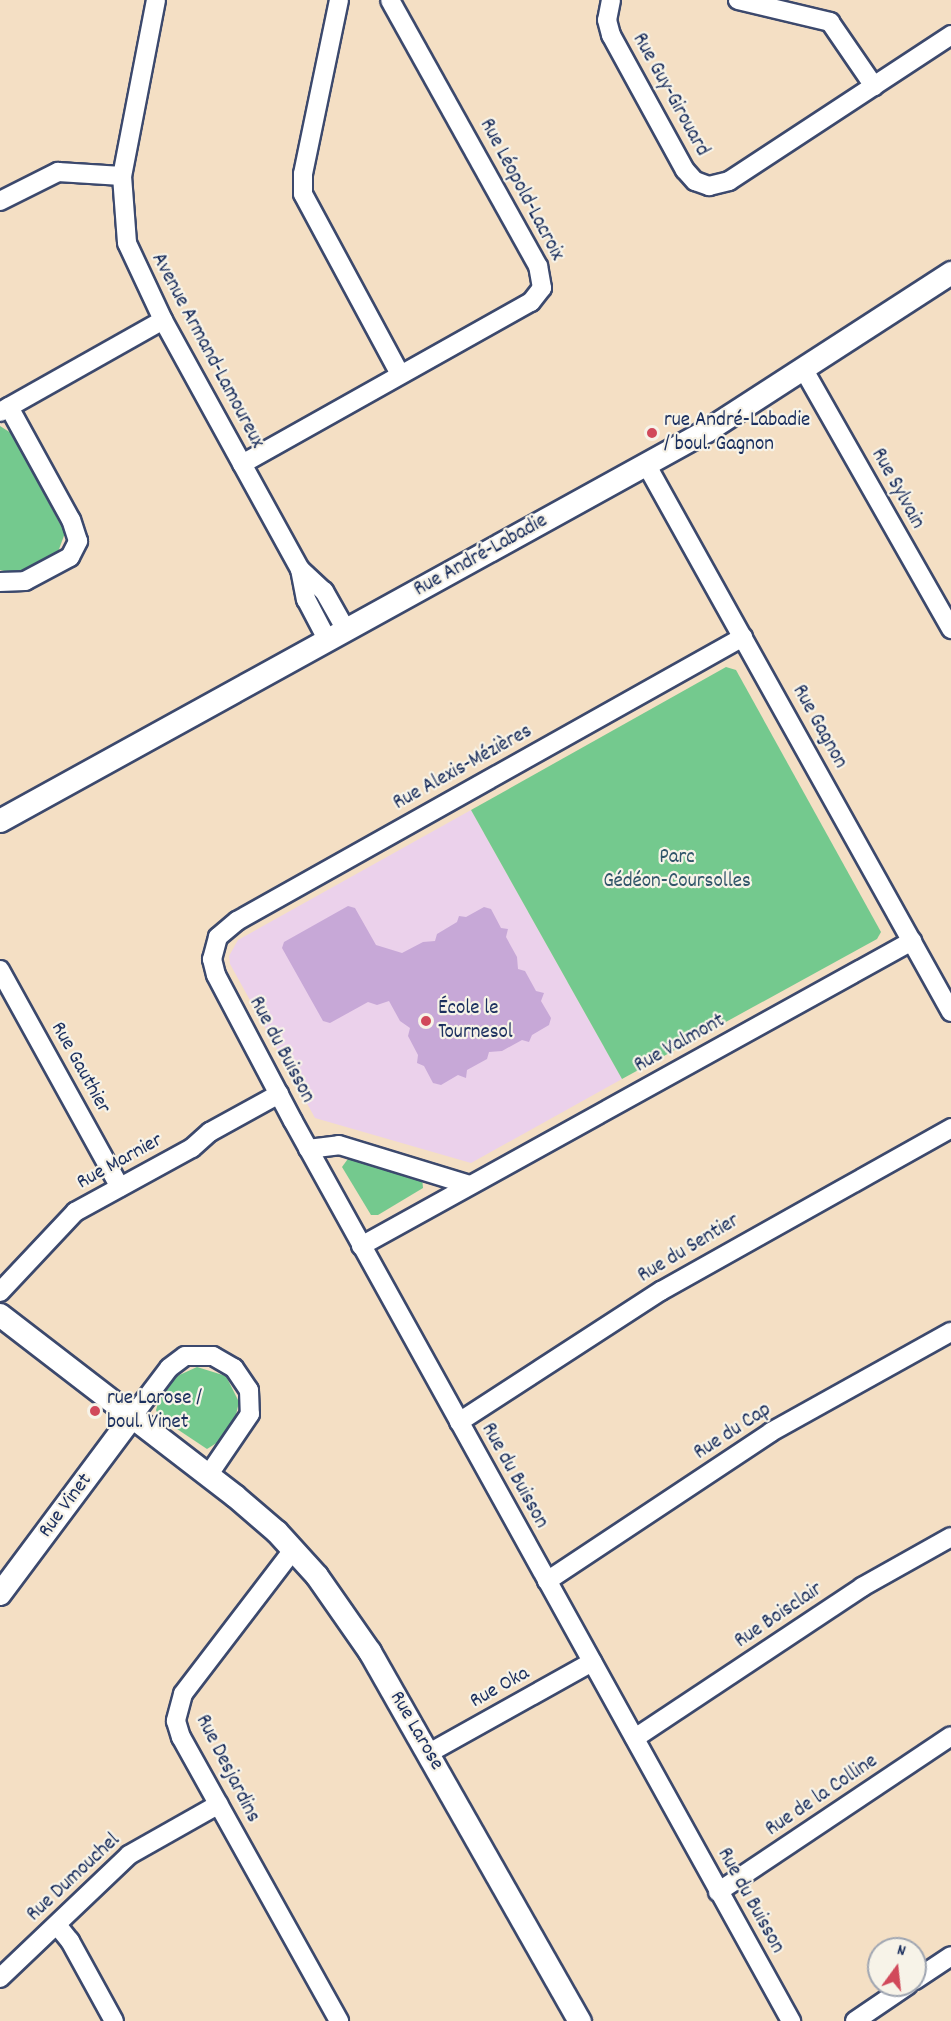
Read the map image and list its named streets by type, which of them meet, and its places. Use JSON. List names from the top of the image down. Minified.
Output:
{"streets":{"street":["Rue Guy-Girouard","Rue Léopold-Lacroix","Avenue Armand-Lamoureux","Rue Sylvain","Rue André-Labadie","Rue Gagnon","Rue Alexis-Mézières","Rue Valmont","Rue du Buisson","Rue Gauthier","Rue Marnier","Rue du Sentier","Rue du Cap","Rue Vinet","Rue Boisclair","Rue Oka","Rue Larose","Rue Desjardins","Rue de la Colline","Rue Dumouchel"]},"crossings":[["Rue Léopold-Lacroix","Avenue Armand-Lamoureux"],["Avenue Armand-Lamoureux","Rue André-Labadie"],["Rue Sylvain","Rue André-Labadie"],["Rue André-Labadie","Rue Gagnon"],["Rue Gagnon","Rue Alexis-Mézières"],["Rue Gagnon","Rue Valmont"],["Rue Alexis-Mézières","Rue du Buisson"],["Rue Valmont","Rue du Buisson"],["Rue du Buisson","Rue Marnier"],["Rue du Buisson","Rue du Sentier"],["Rue du Buisson","Rue du Cap"],["Rue du Buisson","Rue Boisclair"],["Rue du Buisson","Rue Oka"],["Rue du Buisson","Rue de la Colline"],["Rue Gauthier","Rue Marnier"],["Rue Vinet","Rue Larose"],["Rue Oka","Rue Larose"],["Rue Larose","Rue Desjardins"],["Rue Desjardins","Rue Dumouchel"]],"parks":["Parc Gédéon-Coursolles"],"places":["rue André-Labadie / boul. Gagnon","École le Tournesol","rue Larose / boul. Vinet"],"north":"top"}
